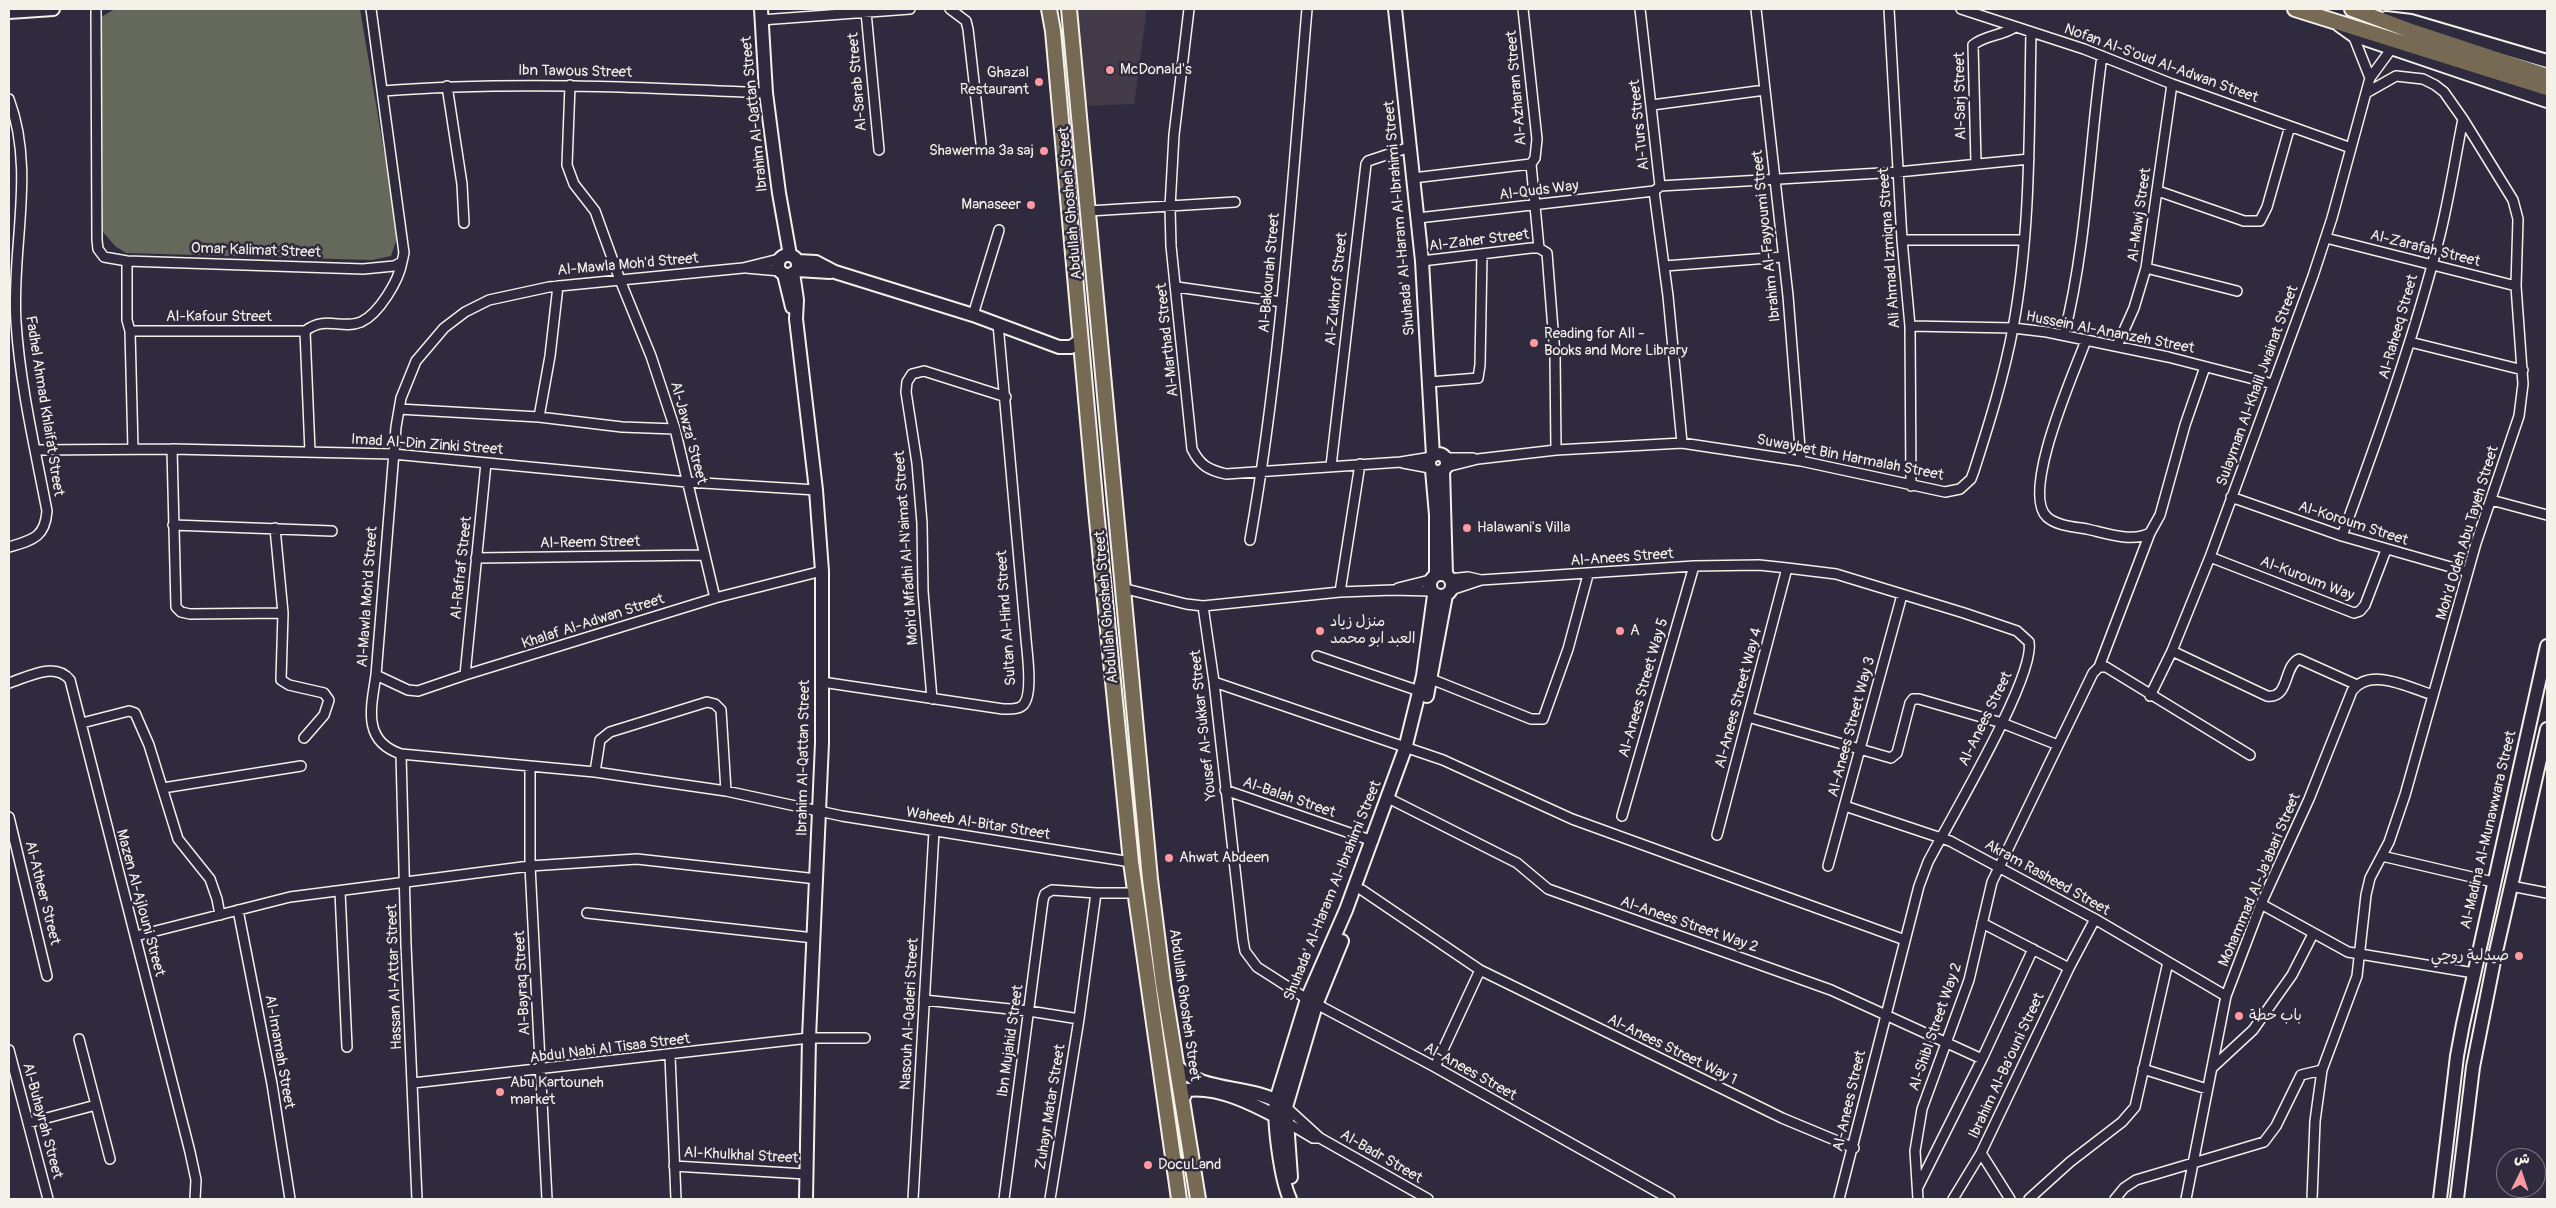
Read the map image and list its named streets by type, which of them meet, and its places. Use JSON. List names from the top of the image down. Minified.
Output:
{"streets":{"main road":["Abdullah Ghosheh Street"],"street":["Nofan Al-S'oud Al-Adwan Street","Ibn Tawous Street","Al-Sarab Street","Al-Azharan Street","Al-Sarj Street","Ibrahim Al-Qattan Street","Al-Turs Street","Al-Quds Way","Al-Mawj Street","Shuhada' Al-Haram Al-Ibrahimi Street","Ibrahim Al-Fayyoumi Street","Al-Zaher Street","Ali Ahmad Izmiqna Street","Al-Zarafah Street","Omar Kalimat Street","Al-Mawla Moh'd Street","Al-Bakourah Street","Al-Zukhrof Street","Al-Kafour Street","Al-Raheeq Street","Hussein Al-Ananzeh Street","Al-Marthad Street","Sulayman Al-Khalil Jwainat Street","Fadhel Ahmad Khlaifat Street","Al-Jawza' Street","Imad Al-Din Zinki Street","Suwaybet Bin Harmalah Street","Al-Koroum Street","Moh'd Odeh Abu Tayeh Street","Al-Reem Street","Moh'd Mfadhi Al-N'aimat Street","Al-Anees Street","Al-Rafraf Street","Al-Kuroum Way","Sultan Al-Hind Street","Khalaf Al-Adwan Street","Al-Anees Street Way 5","Al-Anees Street Way 4","Yousef Al-Sukkar Street","Al-Anees Street Way 3","Al-Balah Street","Waheeb Al-Bitar Street","Al-Madina Al-Munawwara Street","Akram Rasheed Street","Mohammad Al-Ja'abari Street","Al-Atheer Street","Mazen Al-Ajlouni Street","Al-Anees Street Way 2","Hassan Al-Attar Street","Al-Bayraq Street","Nasouh Al-Qaderi Street","Al-Shibl Street Way 2","Ibn Mujahid Street","ِAbdul Nabi Al Tisaa Street","Al-Anees Street Way 1","Al-Imamah Street","Ibrahim Al-Ba'ouni Street","Zuhayr Matar Street","Al-Buhayrah Street","Al-Khulkhal Street","Al-Badr Street"]},"crossings":[["Nofan Al-S'oud Al-Adwan Street","Al-Sarj Street"],["Nofan Al-S'oud Al-Adwan Street","Al-Mawj Street"],["Nofan Al-S'oud Al-Adwan Street","Sulayman Al-Khalil Jwainat Street"],["Nofan Al-S'oud Al-Adwan Street","Suwaybet Bin Harmalah Street"],["Ibn Tawous Street","Ibrahim Al-Qattan Street"],["Ibn Tawous Street","Al-Jawza' Street"],["Al-Azharan Street","Al-Quds Way"],["Al-Azharan Street","Shuhada' Al-Haram Al-Ibrahimi Street"],["Al-Azharan Street","Al-Zaher Street"],["Al-Sarj Street","Al-Turs Street"],["Ibrahim Al-Qattan Street","Al-Mawla Moh'd Street"],["Ibrahim Al-Qattan Street","Imad Al-Din Zinki Street"],["Ibrahim Al-Qattan Street","Sultan Al-Hind Street"],["Ibrahim Al-Qattan Street","Khalaf Al-Adwan Street"],["Ibrahim Al-Qattan Street","Waheeb Al-Bitar Street"],["Ibrahim Al-Qattan Street","ِAbdul Nabi Al Tisaa Street"],["Ibrahim Al-Qattan Street","Al-Khulkhal Street"],["Al-Turs Street","Al-Quds Way"],["Al-Turs Street","Ibrahim Al-Fayyoumi Street"],["Al-Turs Street","Ali Ahmad Izmiqna Street"],["Al-Turs Street","Suwaybet Bin Harmalah Street"],["Al-Quds Way","Shuhada' Al-Haram Al-Ibrahimi Street"],["Abdullah Ghosheh Street","Waheeb Al-Bitar Street"],["Al-Mawj Street","Hussein Al-Ananzeh Street"],["Shuhada' Al-Haram Al-Ibrahimi Street","Al-Zaher Street"],["Shuhada' Al-Haram Al-Ibrahimi Street","Al-Zukhrof Street"],["Shuhada' Al-Haram Al-Ibrahimi Street","Al-Marthad Street"],["Shuhada' Al-Haram Al-Ibrahimi Street","Suwaybet Bin Harmalah Street"],["Shuhada' Al-Haram Al-Ibrahimi Street","Al-Anees Street"],["Shuhada' Al-Haram Al-Ibrahimi Street","Yousef Al-Sukkar Street"],["Shuhada' Al-Haram Al-Ibrahimi Street","Al-Balah Street"],["Shuhada' Al-Haram Al-Ibrahimi Street","Al-Anees Street Way 2"],["Shuhada' Al-Haram Al-Ibrahimi Street","Al-Anees Street Way 1"],["Shuhada' Al-Haram Al-Ibrahimi Street","Al-Badr Street"],["Ibrahim Al-Fayyoumi Street","Suwaybet Bin Harmalah Street"],["Ali Ahmad Izmiqna Street","Hussein Al-Ananzeh Street"],["Ali Ahmad Izmiqna Street","Suwaybet Bin Harmalah Street"],["Al-Zarafah Street","Al-Raheeq Street"],["Al-Zarafah Street","Sulayman Al-Khalil Jwainat Street"],["Al-Zarafah Street","Moh'd Odeh Abu Tayeh Street"],["Al-Mawla Moh'd Street","Al-Jawza' Street"],["Al-Mawla Moh'd Street","Imad Al-Din Zinki Street"],["Al-Mawla Moh'd Street","Khalaf Al-Adwan Street"],["Al-Mawla Moh'd Street","Waheeb Al-Bitar Street"],["Al-Mawla Moh'd Street","Hassan Al-Attar Street"],["Al-Mawla Moh'd Street","Al-Bayraq Street"],["Al-Bakourah Street","Al-Marthad Street"],["Al-Zukhrof Street","Al-Marthad Street"],["Al-Raheeq Street","Al-Koroum Street"],["Al-Raheeq Street","Moh'd Odeh Abu Tayeh Street"],["Hussein Al-Ananzeh Street","Sulayman Al-Khalil Jwainat Street"],["Hussein Al-Ananzeh Street","Suwaybet Bin Harmalah Street"],["Hussein Al-Ananzeh Street","Al-Shibl Street Way 2"],["Al-Marthad Street","Suwaybet Bin Harmalah Street"],["Sulayman Al-Khalil Jwainat Street","Al-Koroum Street"],["Sulayman Al-Khalil Jwainat Street","Moh'd Odeh Abu Tayeh Street"],["Sulayman Al-Khalil Jwainat Street","Al-Kuroum Way"],["Fadhel Ahmad Khlaifat Street","Imad Al-Din Zinki Street"],["Al-Jawza' Street","Imad Al-Din Zinki Street"],["Al-Jawza' Street","Al-Reem Street"],["Al-Jawza' Street","Khalaf Al-Adwan Street"],["Imad Al-Din Zinki Street","Al-Rafraf Street"],["Al-Koroum Street","Moh'd Odeh Abu Tayeh Street"],["Al-Koroum Street","Al-Kuroum Way"],["Al-Reem Street","Al-Rafraf Street"],["Moh'd Mfadhi Al-N'aimat Street","Sultan Al-Hind Street"],["Al-Anees Street","Al-Anees Street Way 5"],["Al-Anees Street","Al-Anees Street Way 4"],["Al-Anees Street","Yousef Al-Sukkar Street"],["Al-Anees Street","Al-Anees Street Way 3"],["Al-Anees Street","Akram Rasheed Street"],["Al-Anees Street","Al-Anees Street Way 2"],["Al-Anees Street","Al-Anees Street Way 1"],["Al-Rafraf Street","Khalaf Al-Adwan Street"],["Yousef Al-Sukkar Street","Al-Balah Street"],["Al-Anees Street Way 3","Akram Rasheed Street"],["Waheeb Al-Bitar Street","Nasouh Al-Qaderi Street"],["Akram Rasheed Street","Mohammad Al-Ja'abari Street"],["Akram Rasheed Street","Al-Shibl Street Way 2"],["Akram Rasheed Street","Ibrahim Al-Ba'ouni Street"],["Al-Anees Street Way 2","Al-Shibl Street Way 2"],["Hassan Al-Attar Street","ِAbdul Nabi Al Tisaa Street"],["Al-Bayraq Street","ِAbdul Nabi Al Tisaa Street"],["Ibn Mujahid Street","Zuhayr Matar Street"]],"places":["McDonald's","Ghazal Restaurant","Shawerma 3a saj","Manaseer","Reading for All - Books and More Library","Halawani's Villa","منزل زياد العبد ابو محمد","A","Ahwat Abdeen","صيدلية روحي","باب حطة","Abu Kartouneh market","DocuLand"],"north":"top"}
